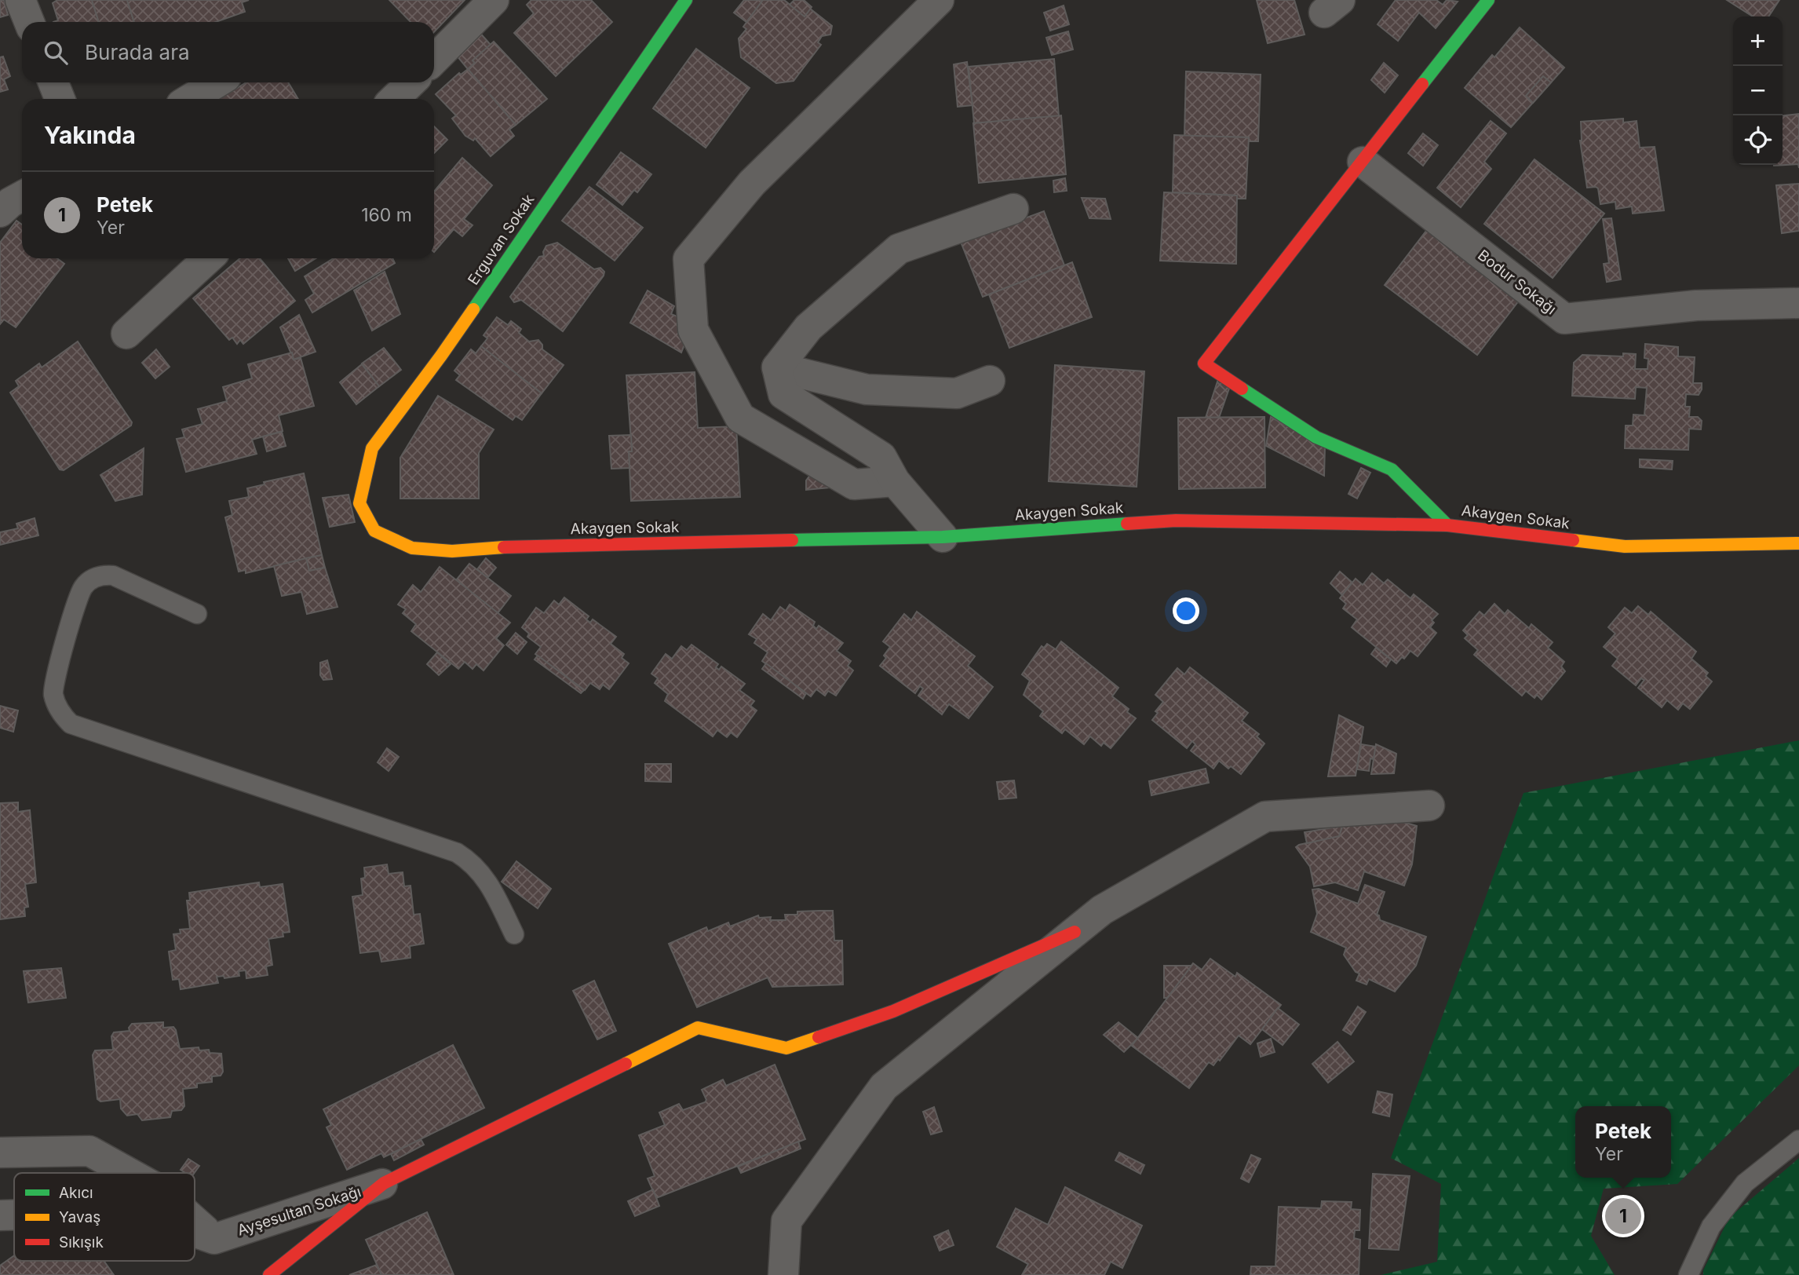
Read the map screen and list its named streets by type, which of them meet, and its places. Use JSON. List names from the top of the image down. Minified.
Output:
{"streets":{"street":["Erguvan Sokak","Bodur Sokağı","Akaygen Sokak","Ayşesultan Sokağı"]},"crossings":[["Erguvan Sokak","Akaygen Sokak"]],"legend":["Akıcı","Yavaş","Sıkışık"],"page":{"map_buttons":["+","−"],"search":"Burada ara","heading":"Yakında","list":[{"mark":"1","name":"Petek","note":"Yer","value":"160 m"}],"popup":["Petek","Yer"],"pins":"1"}}
